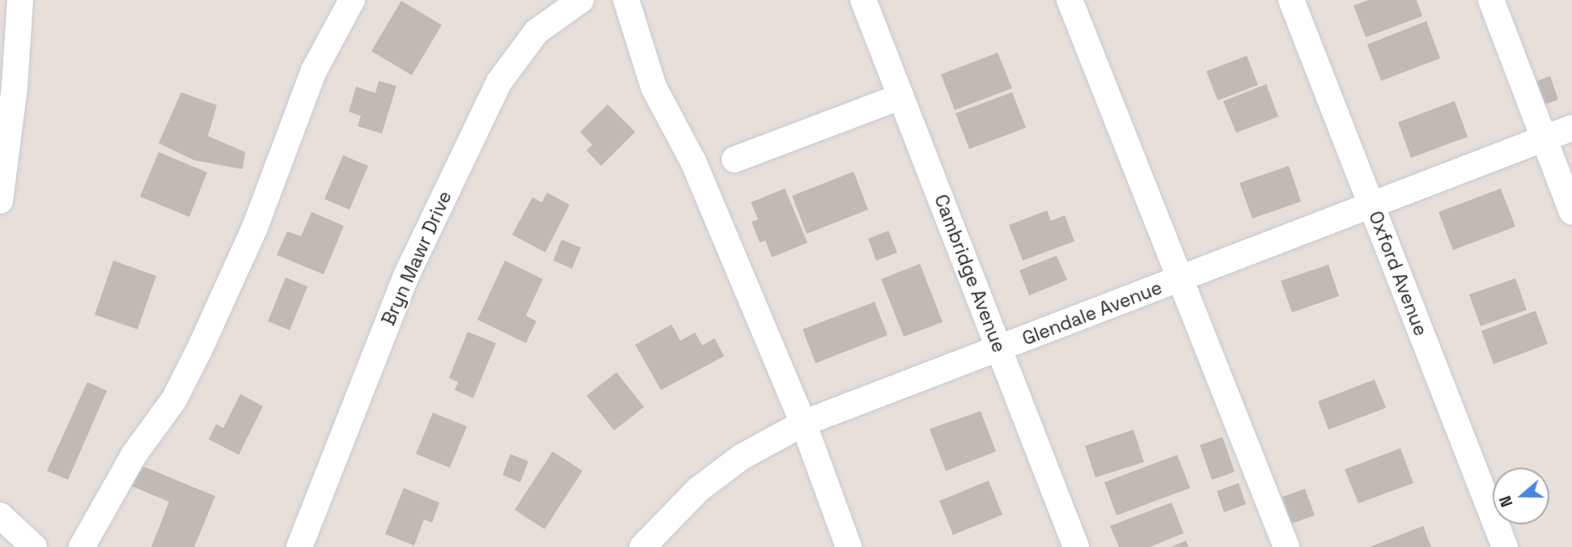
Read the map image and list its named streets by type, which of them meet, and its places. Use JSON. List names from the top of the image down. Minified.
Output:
{"streets":{"street":["Bryn Mawr Drive","Cambridge Avenue","Oxford Avenue","Glendale Avenue"]},"crossings":[["Cambridge Avenue","Glendale Avenue"],["Oxford Avenue","Glendale Avenue"]],"north":"left"}
